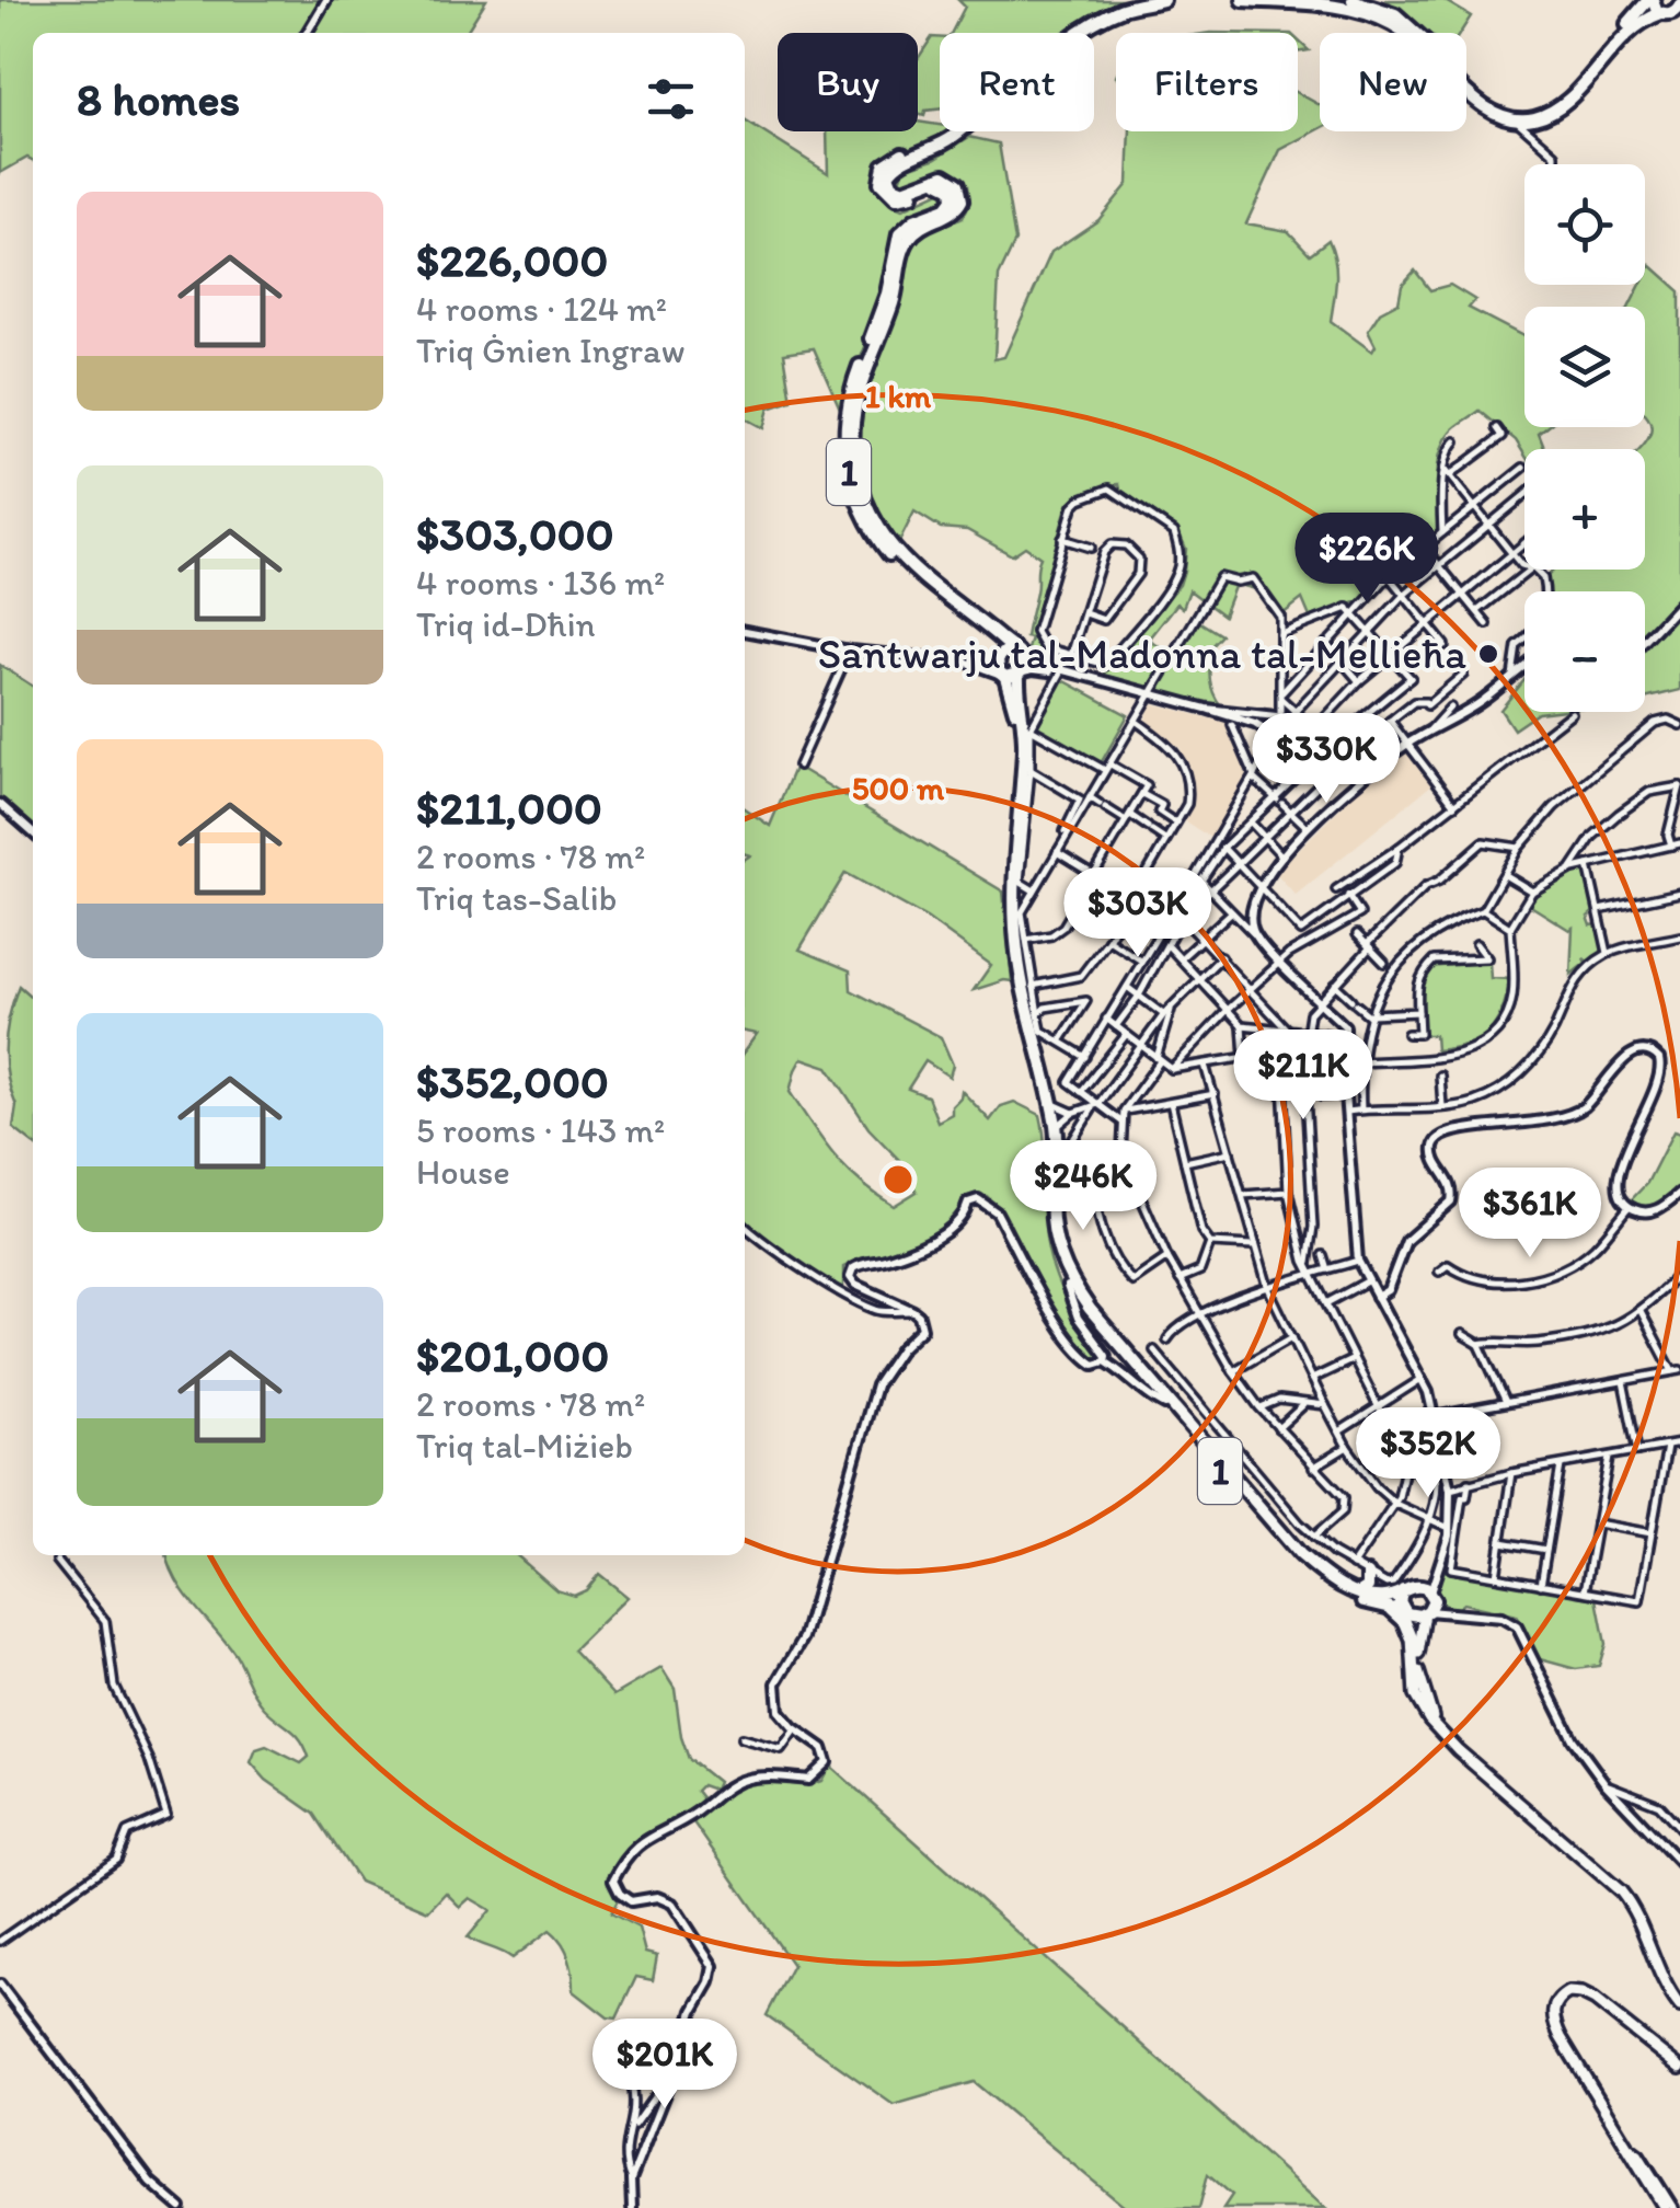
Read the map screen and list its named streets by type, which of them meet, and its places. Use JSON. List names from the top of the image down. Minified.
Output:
{"streets":{"highway":["1"]},"places":["Santwarju tal-Madonna tal-Mellieħa"],"page":{"chip":["Buy","Rent","Filters","New"],"heading":"8 homes","map_buttons":["+","−"],"list":[{"name":"$226,000","note":"4 rooms · 124 m² · Triq Ġnien Ingraw"},{"name":"$303,000","note":"4 rooms · 136 m² · Triq id-Dħin"},{"name":"$211,000","note":"2 rooms · 78 m² · Triq tas-Salib"},{"name":"$352,000","note":"5 rooms · 143 m² · House"},{"name":"$201,000","note":"2 rooms · 78 m² · Triq tal-Miżieb"}],"price":["$226K","$330K","$303K","$211K","$246K","$361K","$352K","$201K"]},"rings":["1 km","500 m"]}
